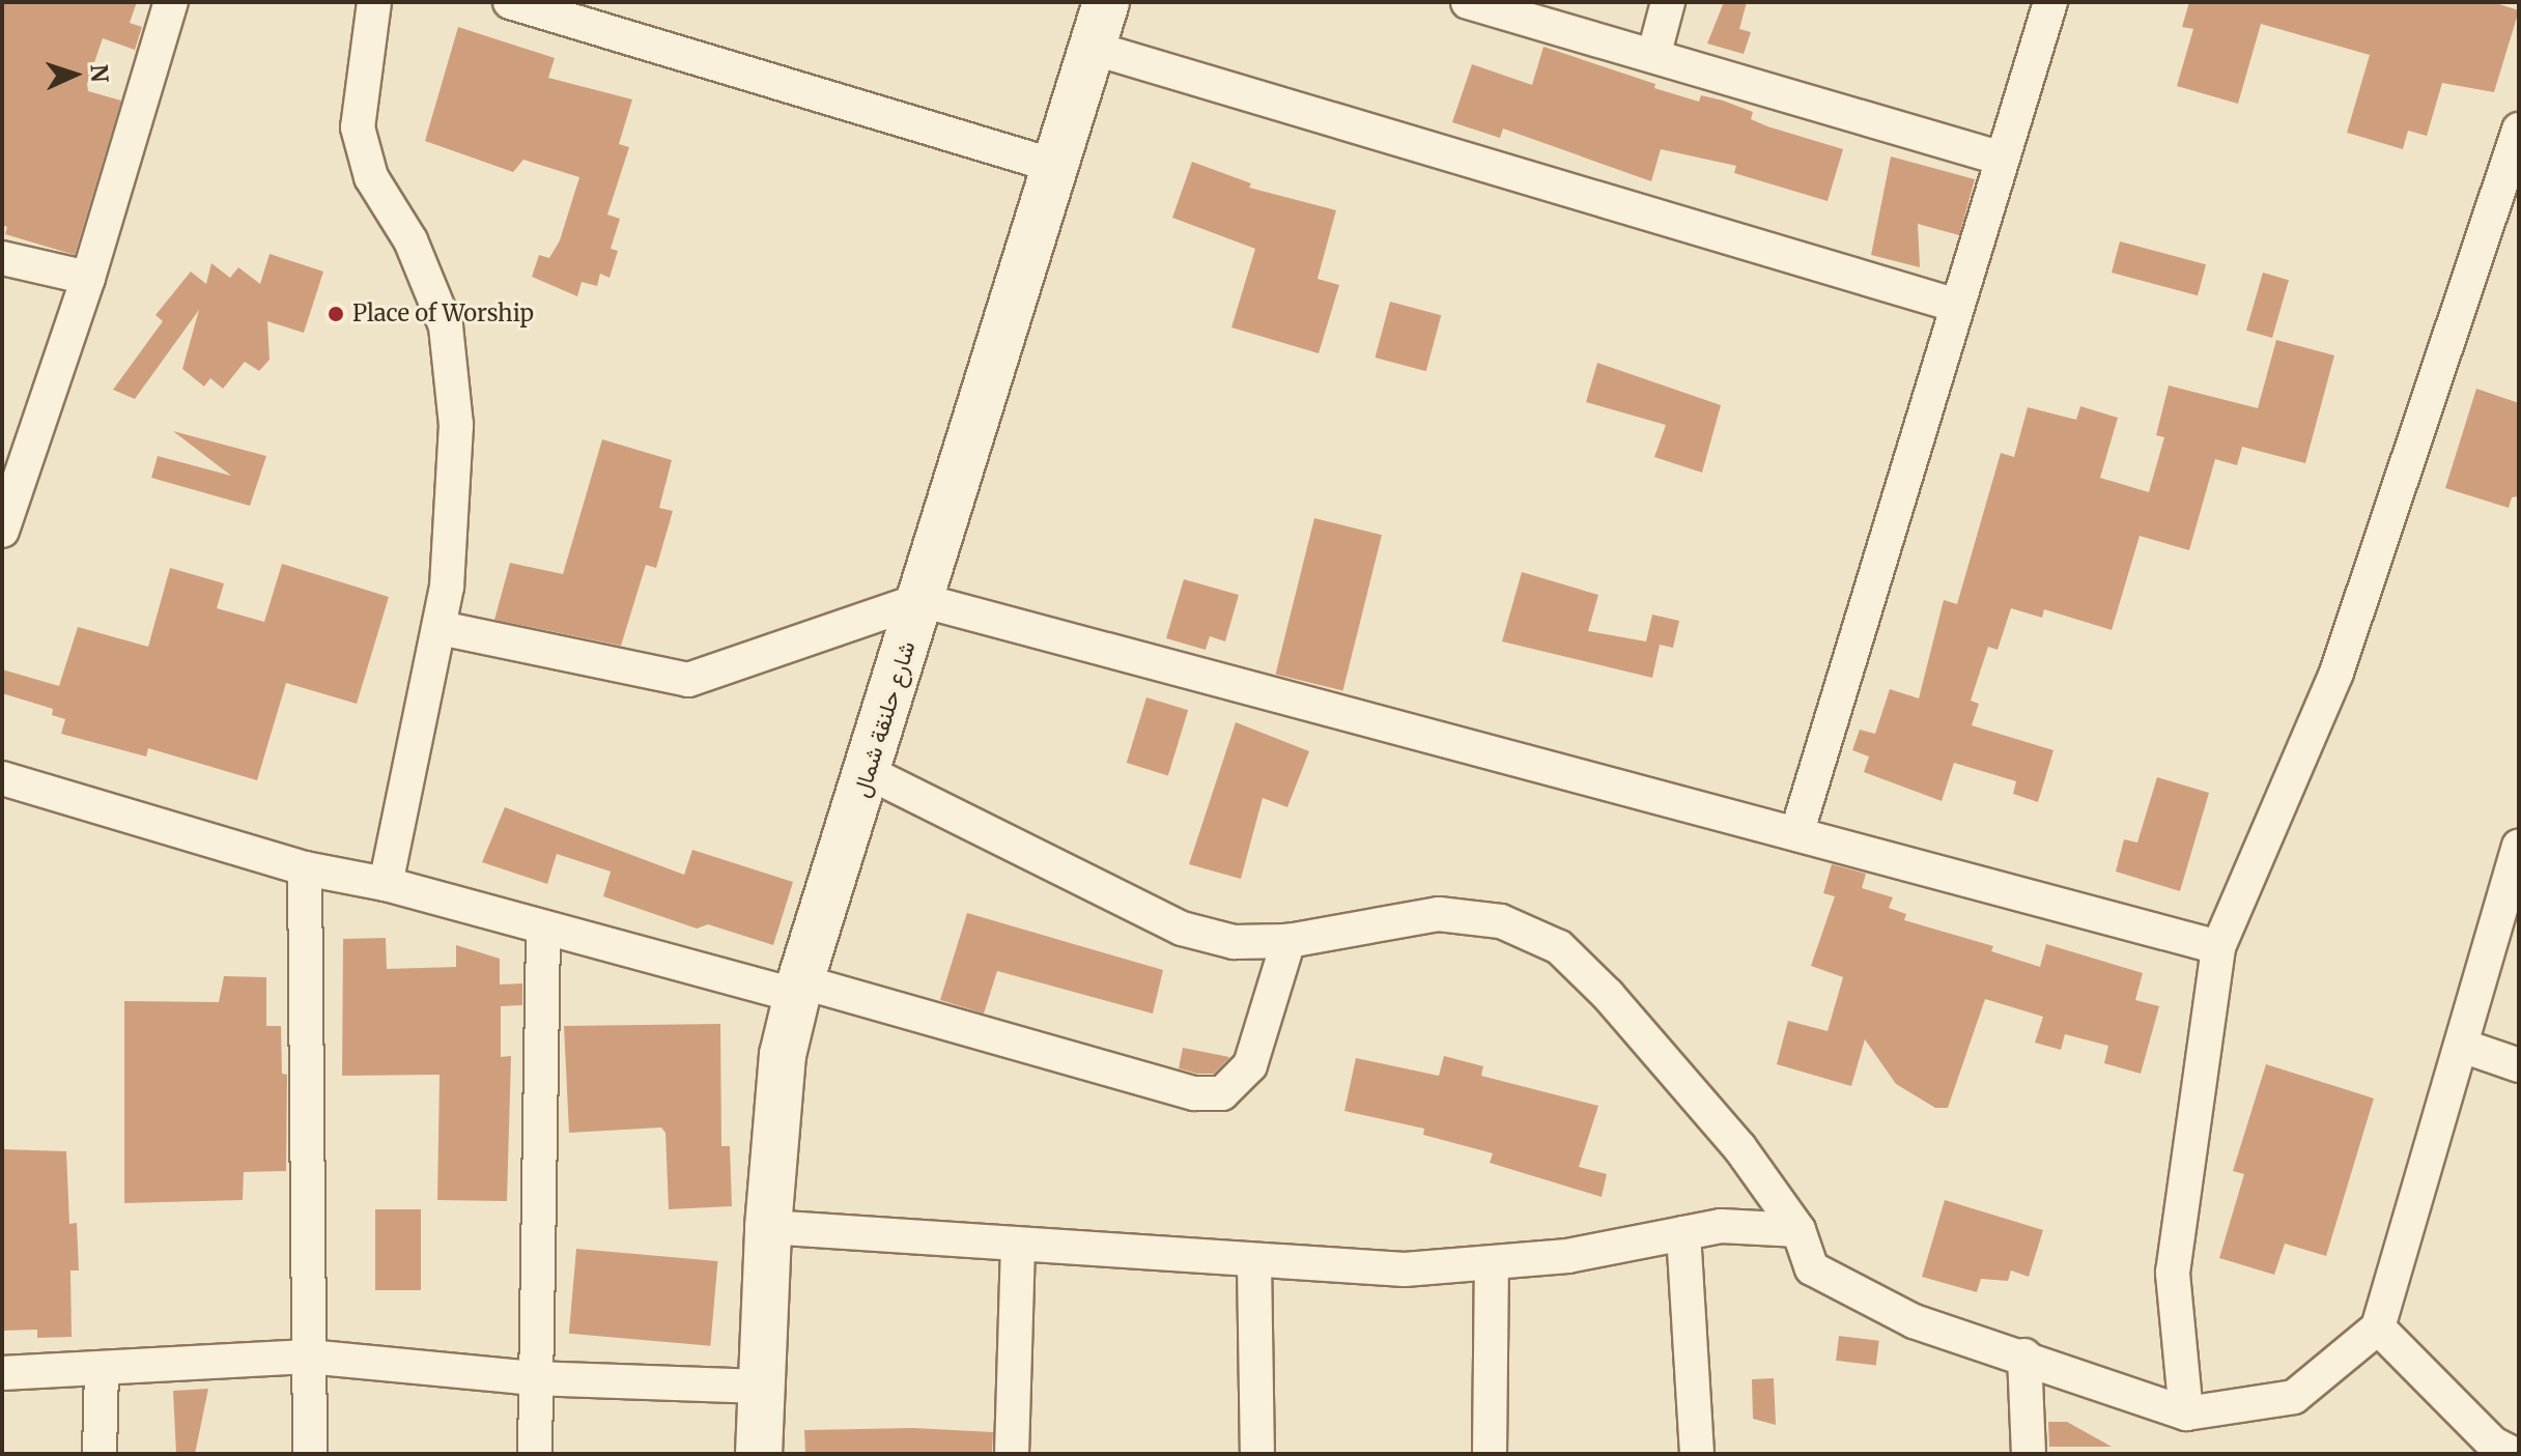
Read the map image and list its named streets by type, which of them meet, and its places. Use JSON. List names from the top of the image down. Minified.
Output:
{"streets":{"street":["شارع حلنقة شمال"]},"places":["Place of Worship"],"north":"right"}
